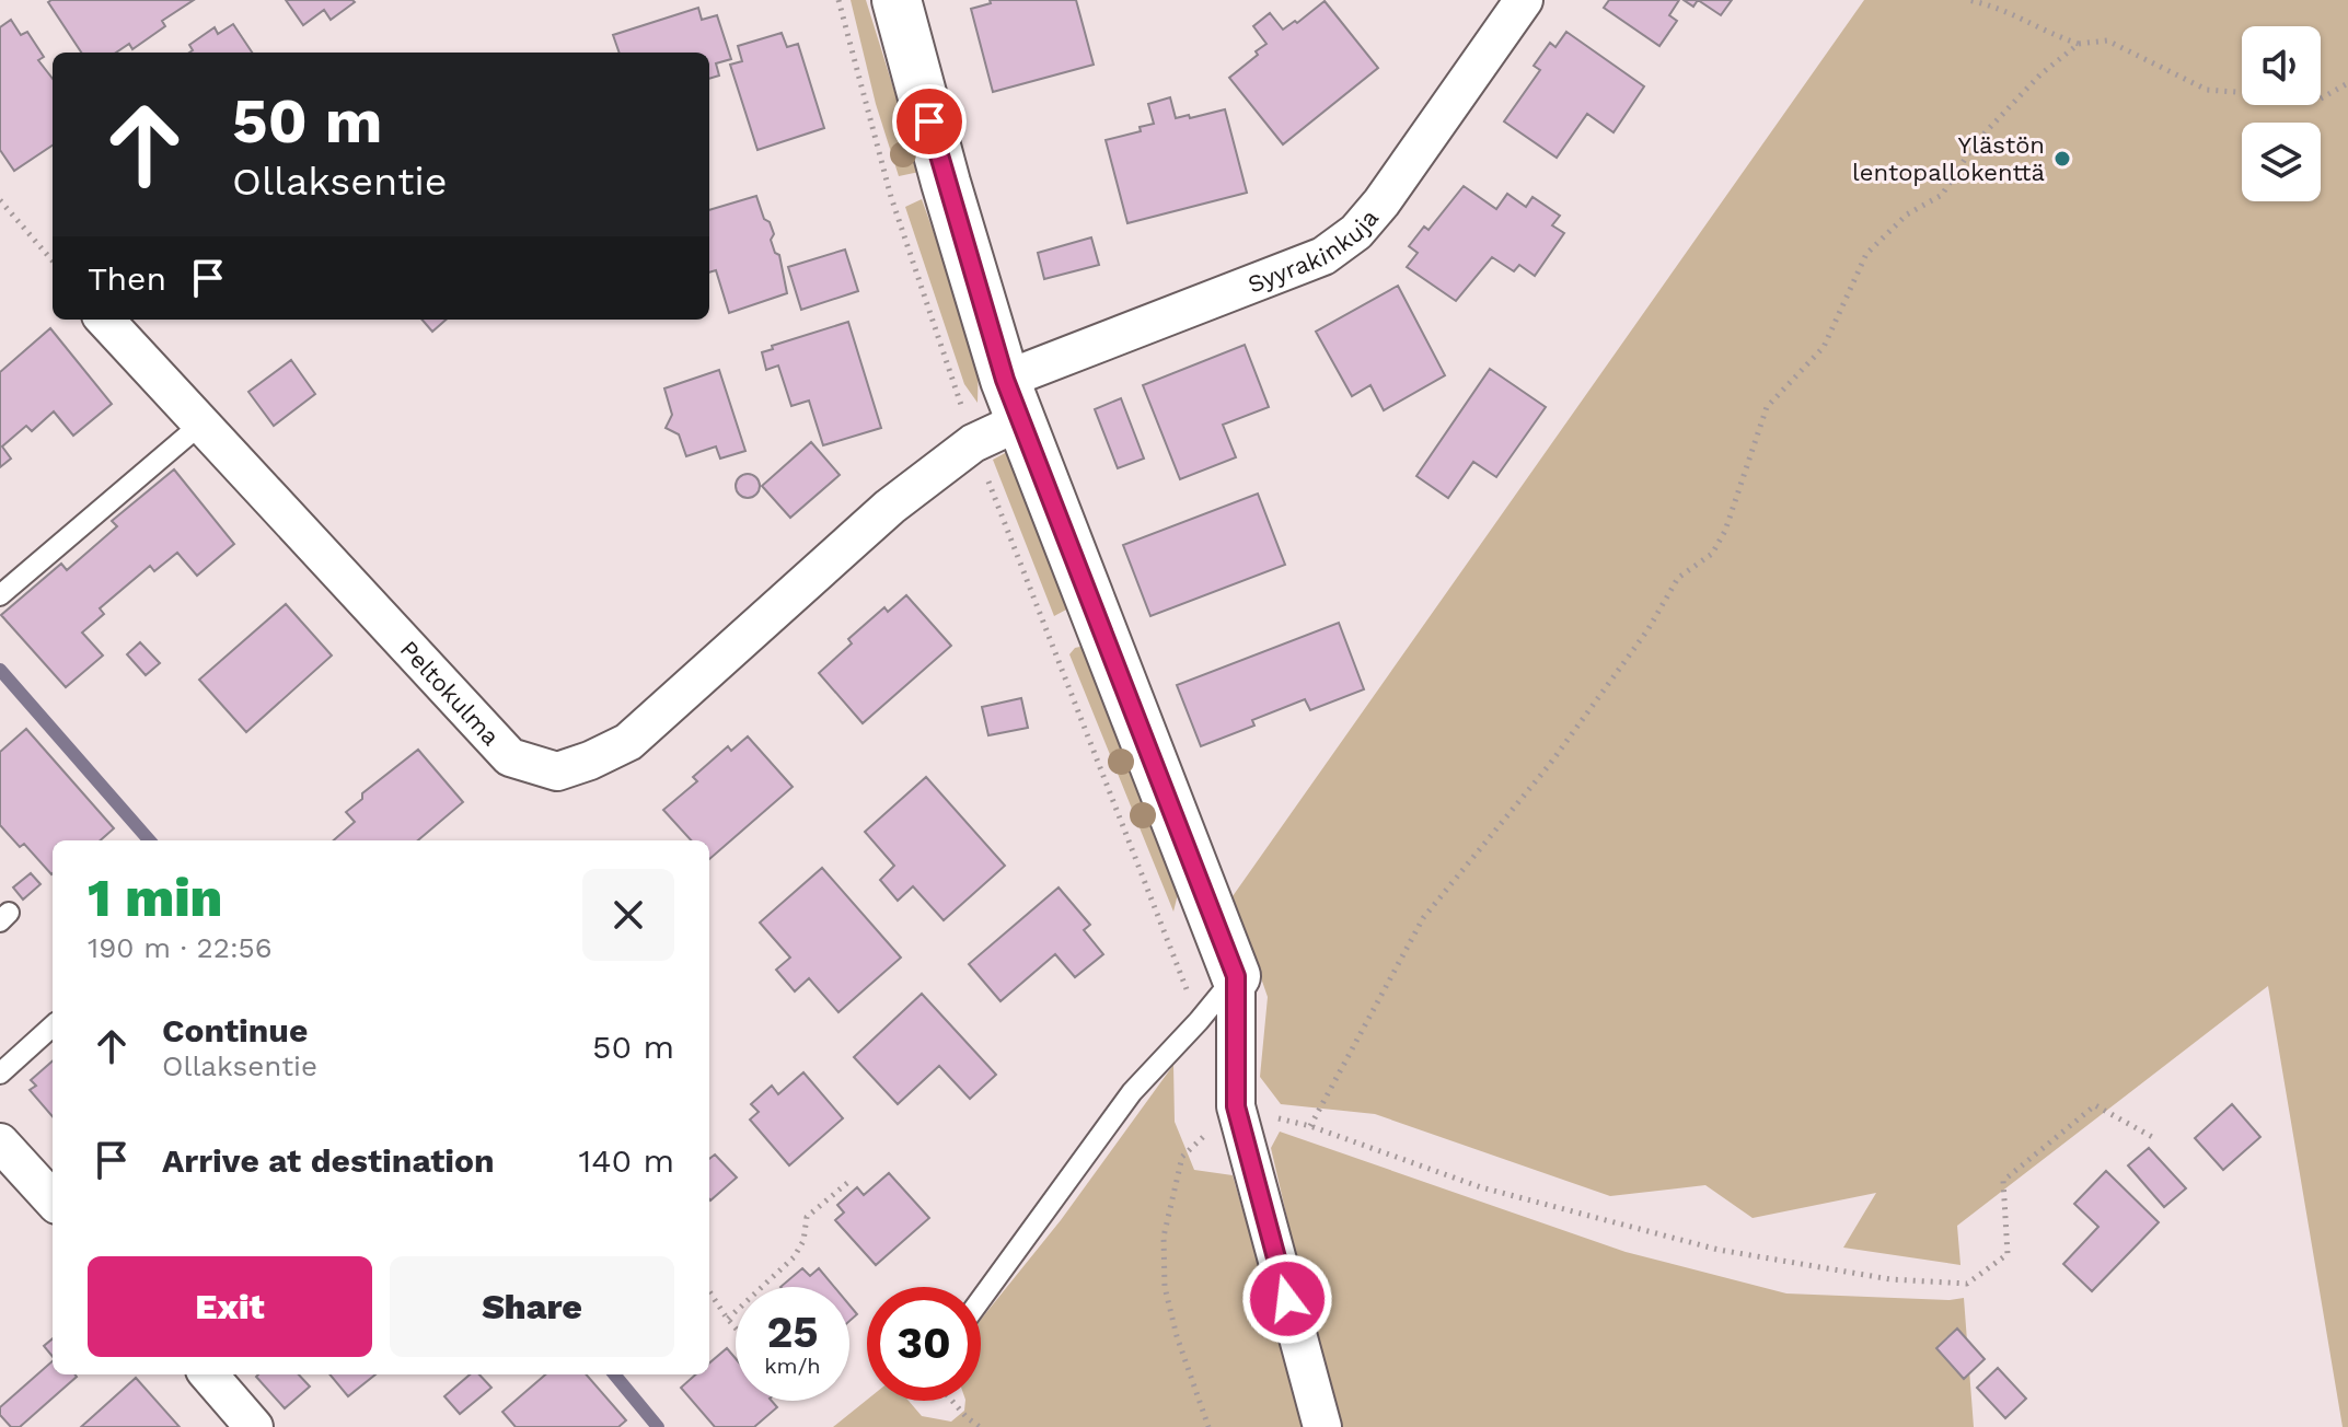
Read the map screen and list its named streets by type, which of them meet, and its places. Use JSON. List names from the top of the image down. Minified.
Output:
{"streets":{"street":["Syyrakinkuja","Peltokulma"]},"crossings":[["Syyrakinkuja","Peltokulma"]],"places":["Ylästön lentopallokenttä"],"page":{"turn":["50 m","Ollaksentie"],"then":"Then","heading":["1 min","190 m · 22:56"],"list":[{"name":"Continue","note":"Ollaksentie","value":"50 m"},{"name":"Arrive at destination","value":"140 m"}],"buttons":["Exit","Share"],"speed":"25 km/h","limit":"30"}}
